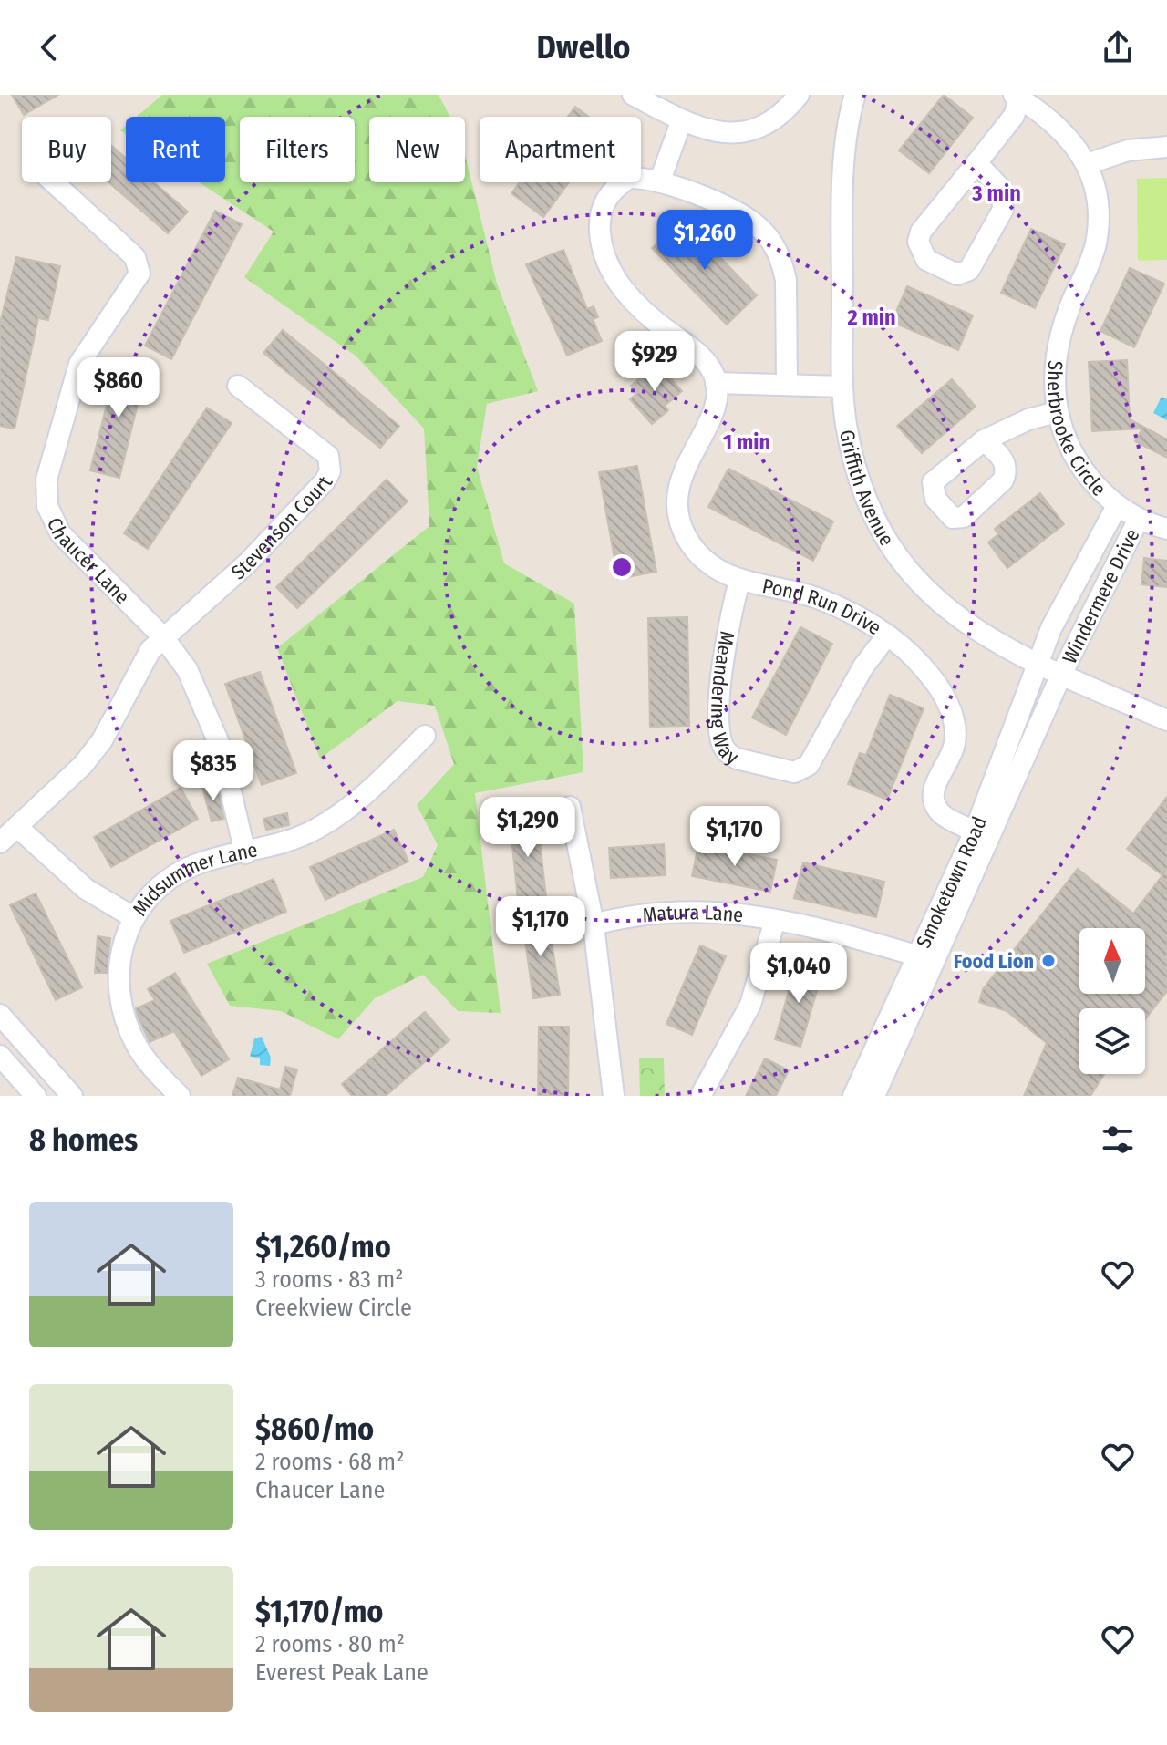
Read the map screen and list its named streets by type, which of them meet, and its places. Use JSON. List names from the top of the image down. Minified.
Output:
{"streets":{"street":["Sherbrooke Circle","Griffith Avenue","Stevenson Court","Chaucer Lane","Windermere Drive","Pond Run Drive","Meandering Way","Smoketown Road","Midsummer Lane","Matura Lane"]},"crossings":[["Sherbrooke Circle","Windermere Drive"],["Griffith Avenue","Windermere Drive"],["Griffith Avenue","Smoketown Road"],["Stevenson Court","Chaucer Lane"],["Chaucer Lane","Midsummer Lane"],["Windermere Drive","Smoketown Road"],["Pond Run Drive","Meandering Way"],["Pond Run Drive","Smoketown Road"],["Smoketown Road","Matura Lane"]],"places":["Food Lion"],"north":"top","page":{"header":"Dwello","chip":["Buy","Rent","Filters","New","Apartment"],"price":["$1,260","$929","$860","$835","$1,290","$1,170","$1,170","$1,040"],"heading":"8 homes","list":[{"name":"$1,260/mo","note":"3 rooms · 83 m² · Creekview Circle"},{"name":"$860/mo","note":"2 rooms · 68 m² · Chaucer Lane"},{"name":"$1,170/mo","note":"2 rooms · 80 m² · Everest Peak Lane"}]},"rings":["3 min","2 min","1 min"]}
